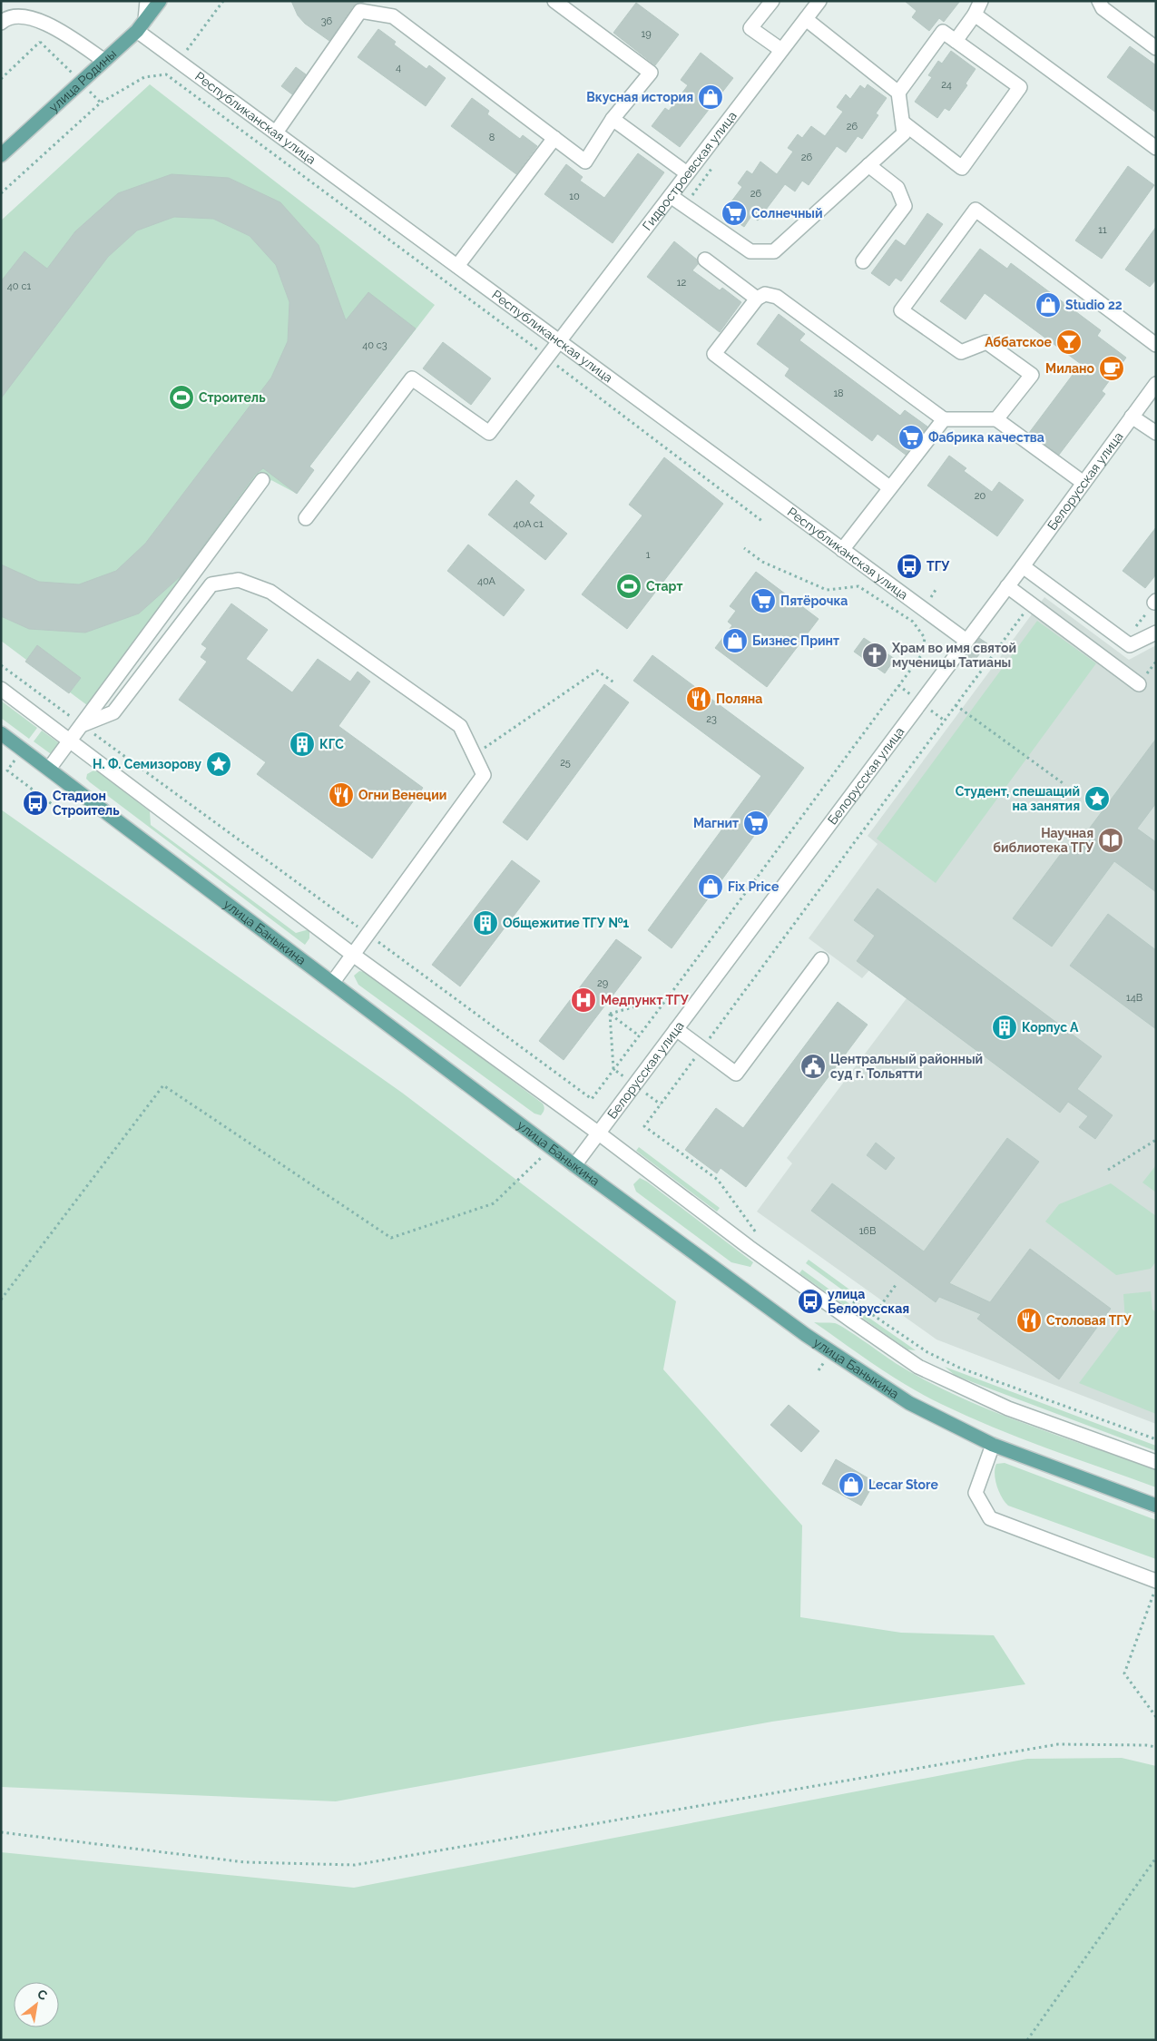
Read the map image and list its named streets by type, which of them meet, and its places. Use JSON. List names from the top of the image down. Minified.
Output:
{"streets":{"main road":["улица Родины","улица Баныкина"],"street":["Республиканская улица","Гидростроевская улица","Белорусская улица"]},"crossings":[["улица Родины","Республиканская улица"],["Республиканская улица","Гидростроевская улица"],["Республиканская улица","Белорусская улица"],["Белорусская улица","улица Баныкина"]],"places":{"shop":["Вкусная история","Studio 22","Бизнес Принт","Fix Price","Lecar Store"],"supermarket":["Солнечный","Фабрика качества","Пятёрочка","Магнит"],"bar":["Аббатское"],"cafe":["Милано"],"sports":["Строитель","Старт"],"bus stop":["ТГУ","Стадион Строитель","улица Белорусская"],"church":["Храм во имя святой мученицы Татианы"],"restaurant":["Поляна","Огни Венеции","Столовая ТГУ"],"building":["КГС","Общежитие ТГУ №1","Корпус А"],"place":["Н. Ф. Семизорову","Студент, спешащий на занятия"],"library":["Научная библиотека ТГУ"],"hospital":["Медпункт ТГУ"],"public building":["Центральный районный суд г. Тольятти"]},"house_numbers":["36","19","4","24","26","8","26","26","10","11","12","40 с1","40 с3","18","20","40А с1","1","40А","23","25","29","14В","16В"],"north":"top right"}
